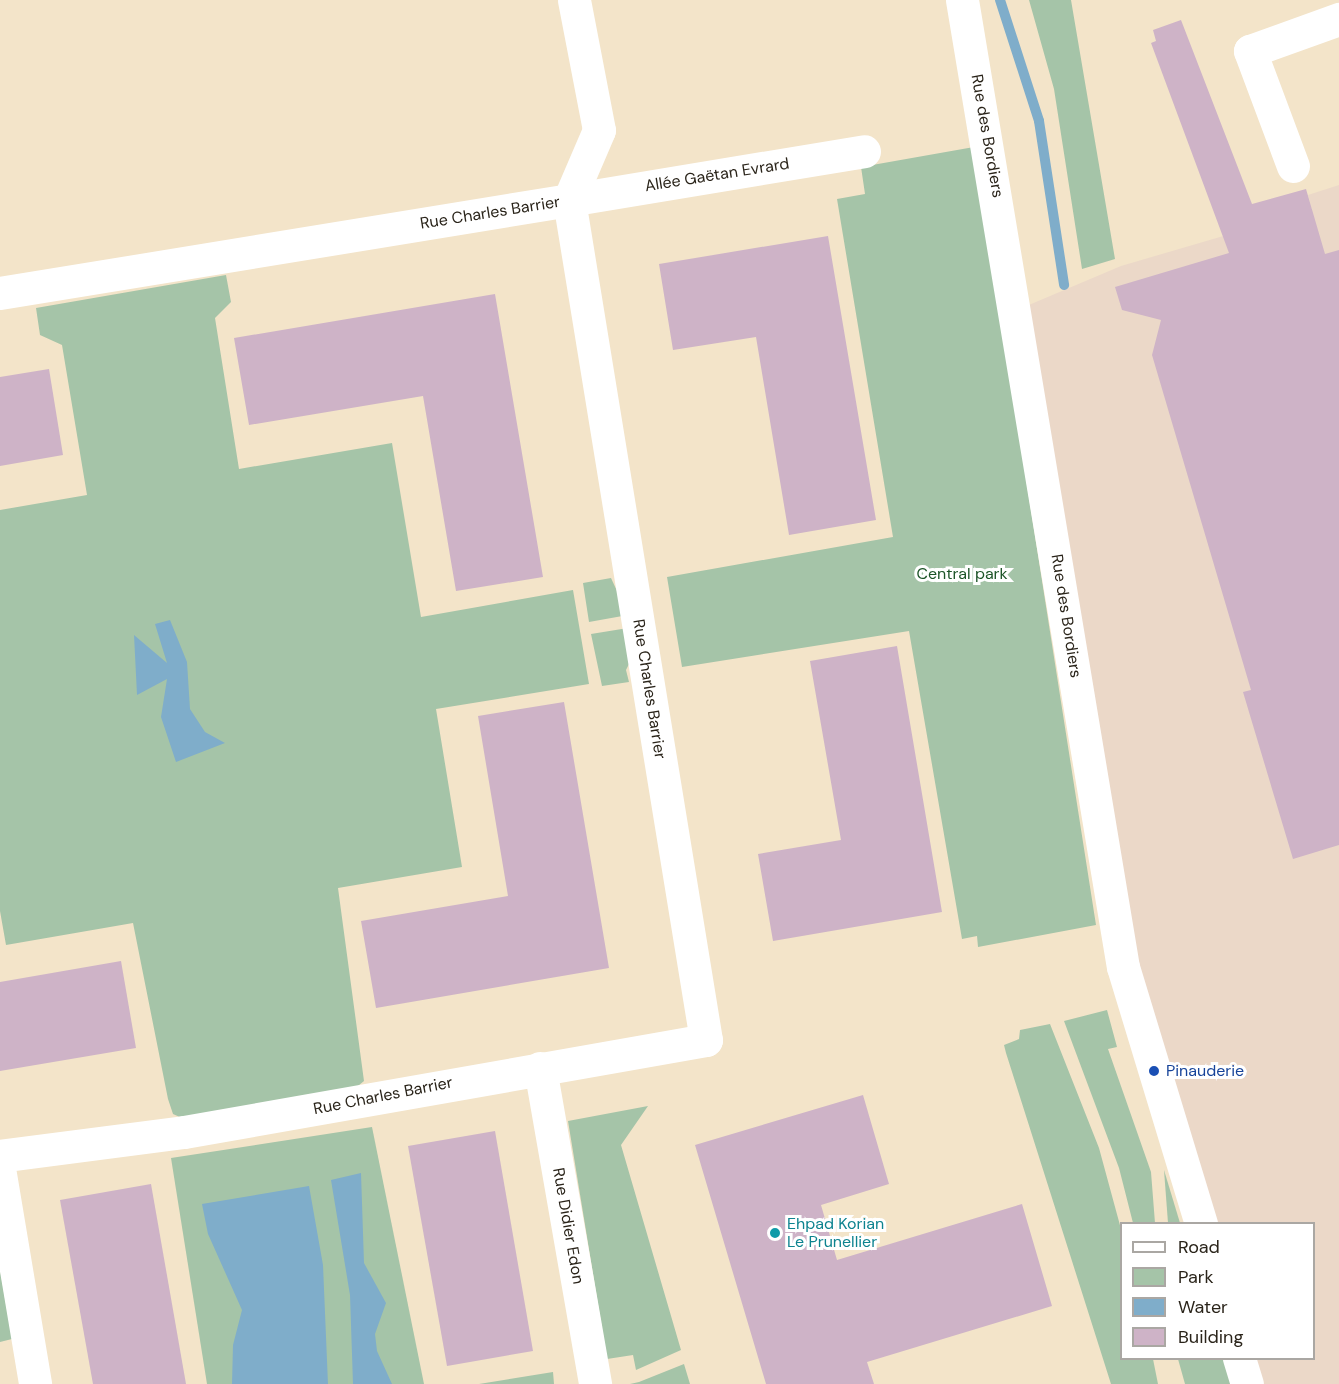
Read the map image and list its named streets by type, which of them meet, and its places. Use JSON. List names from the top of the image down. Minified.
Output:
{"streets":{"street":["Rue des Bordiers","Allée Gaëtan Evrard","Rue Charles Barrier","Rue Didier Edon"]},"crossings":[["Allée Gaëtan Evrard","Rue Charles Barrier"],["Rue Charles Barrier","Rue Didier Edon"]],"parks":["Central park"],"places":["Pinauderie","Ehpad Korian Le Prunellier"],"legend":["Road","Park","Water","Building"]}
